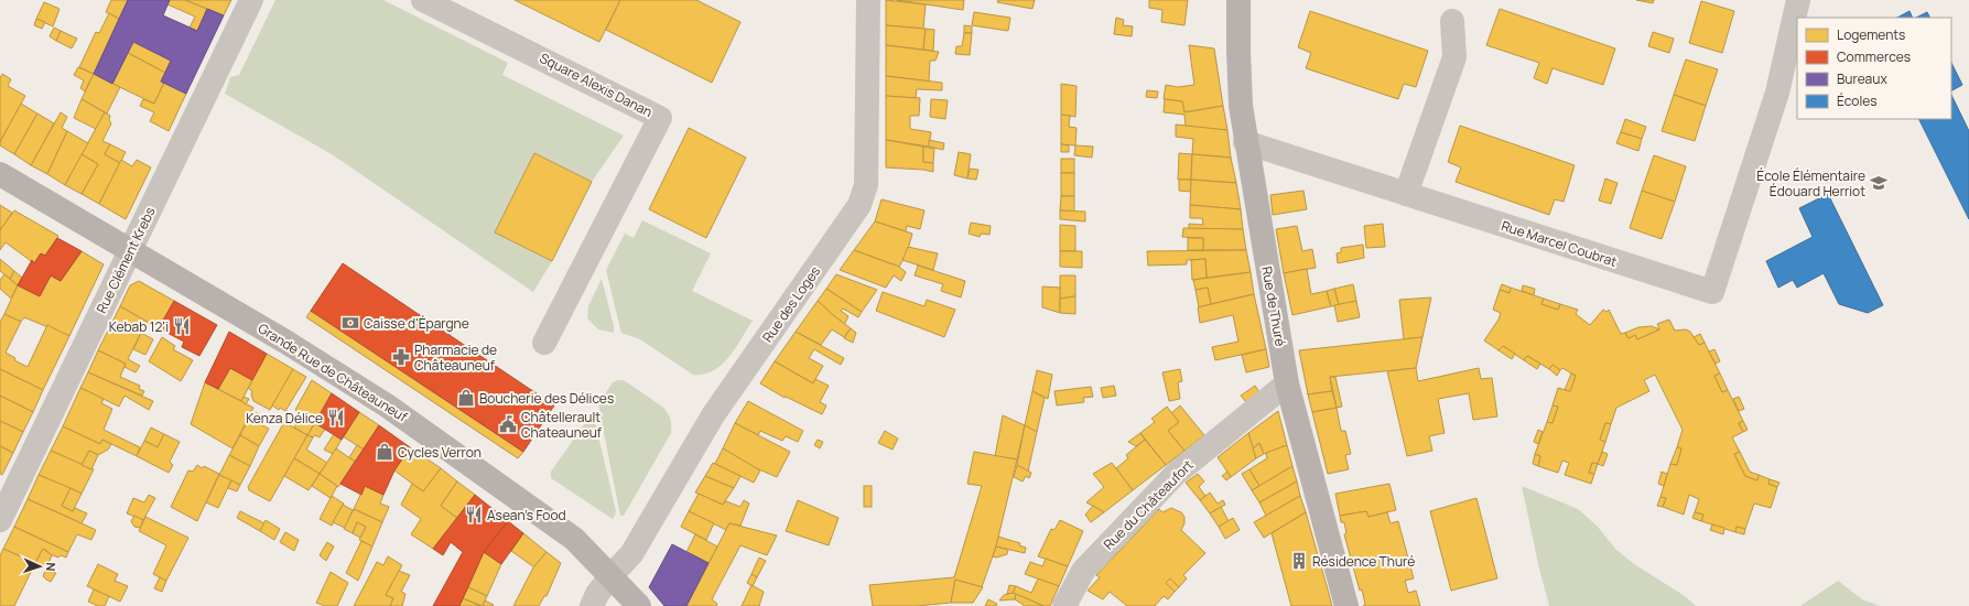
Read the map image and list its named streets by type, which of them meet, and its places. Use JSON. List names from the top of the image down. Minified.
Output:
{"streets":{"main road":["Rue de Thuré","Grande Rue de Châteauneuf"],"street":["Square Alexis Danan","Rue Marcel Coubrat","Rue Clément Krebs","Rue des Loges","Rue du Châteaufort"]},"crossings":[["Rue Marcel Coubrat","Rue de Thuré"],["Rue Clément Krebs","Grande Rue de Châteauneuf"],["Rue des Loges","Grande Rue de Châteauneuf"],["Rue de Thuré","Rue du Châteaufort"]],"places":{"school or university":["École Élémentaire Édouard Herriot"],"bank":["Caisse d'Épargne"],"restaurant":["Kebab 12'i","Kenza Délice","Asean's Food"],"pharmacy":["Pharmacie de Châteauneuf"],"shop":["Boucherie des Délices","Cycles Verron"],"public building":["Châtellerault Chateauneuf"],"building":["Résidence Thuré"]},"legend":["Logements","Commerces","Bureaux","Écoles"],"north":"right"}
